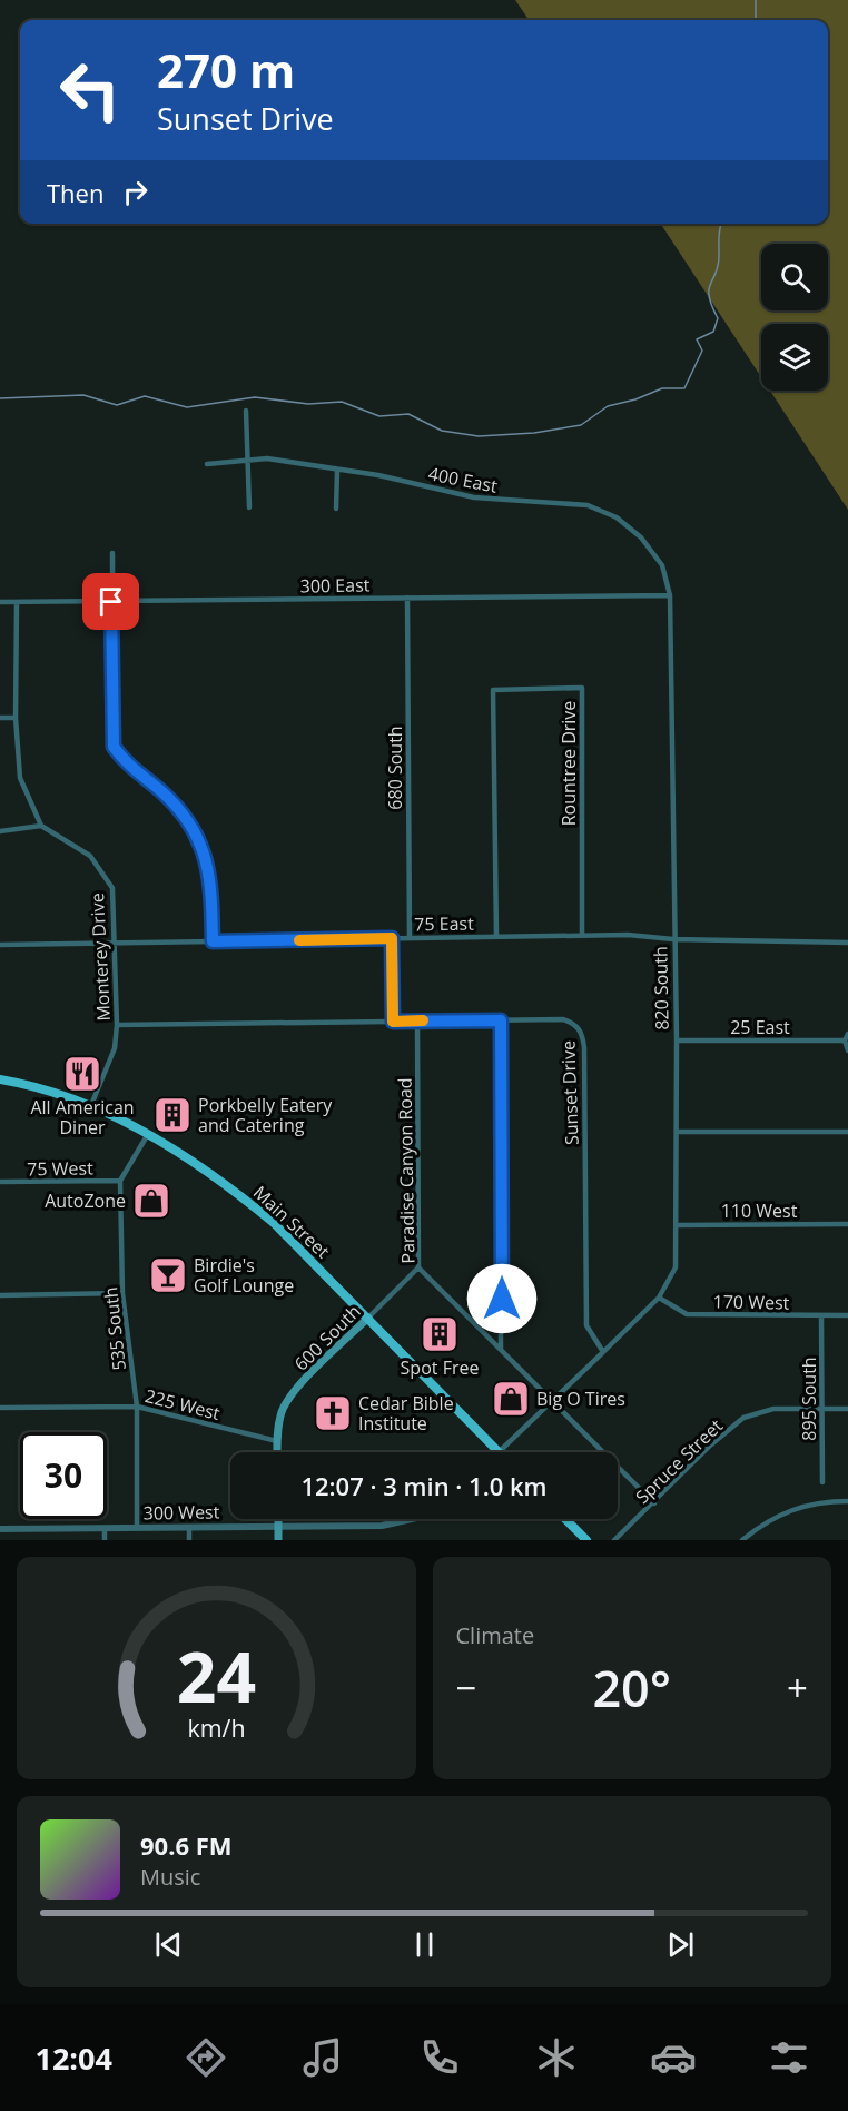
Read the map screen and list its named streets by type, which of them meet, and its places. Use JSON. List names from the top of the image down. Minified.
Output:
{"streets":{"main road":["Main Street","600 South"],"street":["400 East","300 East","Rountree Drive","680 South","75 East","Monterey Drive","820 South","25 East","Sunset Drive","75 West","Paradise Canyon Road","110 West","170 West","535 South","895 South","225 West","Spruce Street","300 West"]},"crossings":[["400 East","300 East"],["400 East","820 South"],["300 East","680 South"],["300 East","820 South"],["Rountree Drive","75 East"],["680 South","75 East"],["75 East","Monterey Drive"],["75 East","820 South"],["Monterey Drive","Sunset Drive"],["Monterey Drive","Main Street"],["820 South","25 East"],["820 South","Sunset Drive"],["820 South","110 West"],["820 South","170 West"],["Sunset Drive","Paradise Canyon Road"],["75 West","535 South"],["Paradise Canyon Road","600 South"],["Paradise Canyon Road","Spruce Street"],["Main Street","600 South"],["170 West","895 South"],["535 South","225 West"],["535 South","300 West"],["600 South","225 West"],["895 South","Spruce Street"]],"places":{"restaurant":["All American Diner"],"building":["Porkbelly Eatery and Catering","Spot Free"],"shop":["AutoZone","Big O Tires"],"bar":["Birdie's Golf Lounge"],"church":["Cedar Bible Institute"]},"page":{"turn":["270 m","Sunset Drive"],"then":"Then","limit":"30","trip":"12:07 · 3 min · 1.0 km","tile":"Climate","heat":["−","20°","+"],"song":["90.6 FM","Music"],"tabs":"12:04","gauge":["24","km/h"]}}
